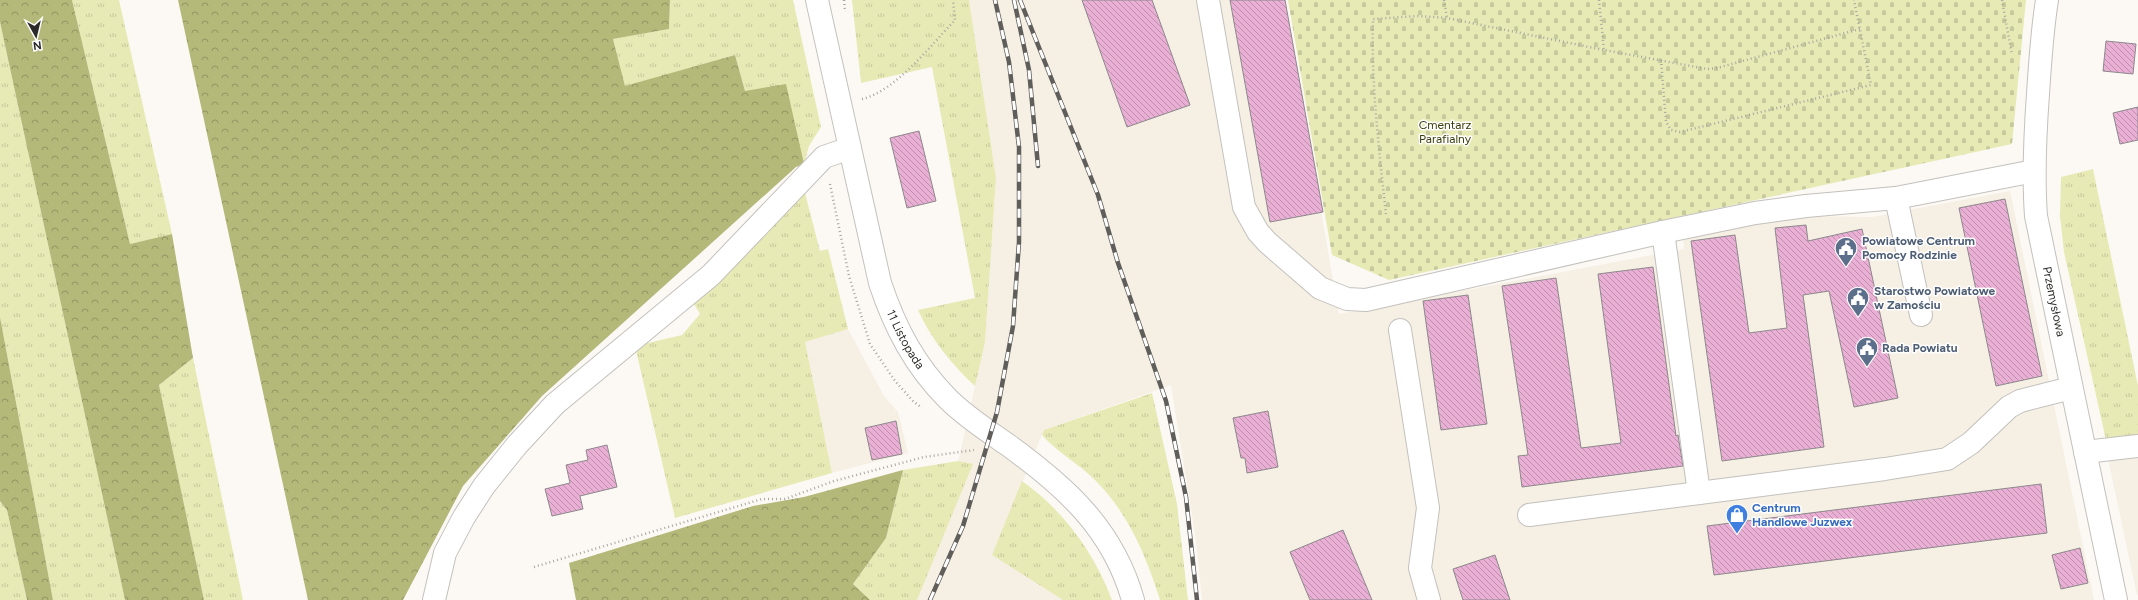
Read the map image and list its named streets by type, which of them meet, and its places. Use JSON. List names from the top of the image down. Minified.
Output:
{"streets":{"street":["Przemysłowa","11 Listopada"]},"parks":["Cmentarz Parafialny"],"places":{"public building":["Powiatowe Centrum Pomocy Rodzinie","Starostwo Powiatowe w Zamościu","Rada Powiatu"],"shop":["Centrum Handlowe Juzwex"]},"north":"bottom"}
